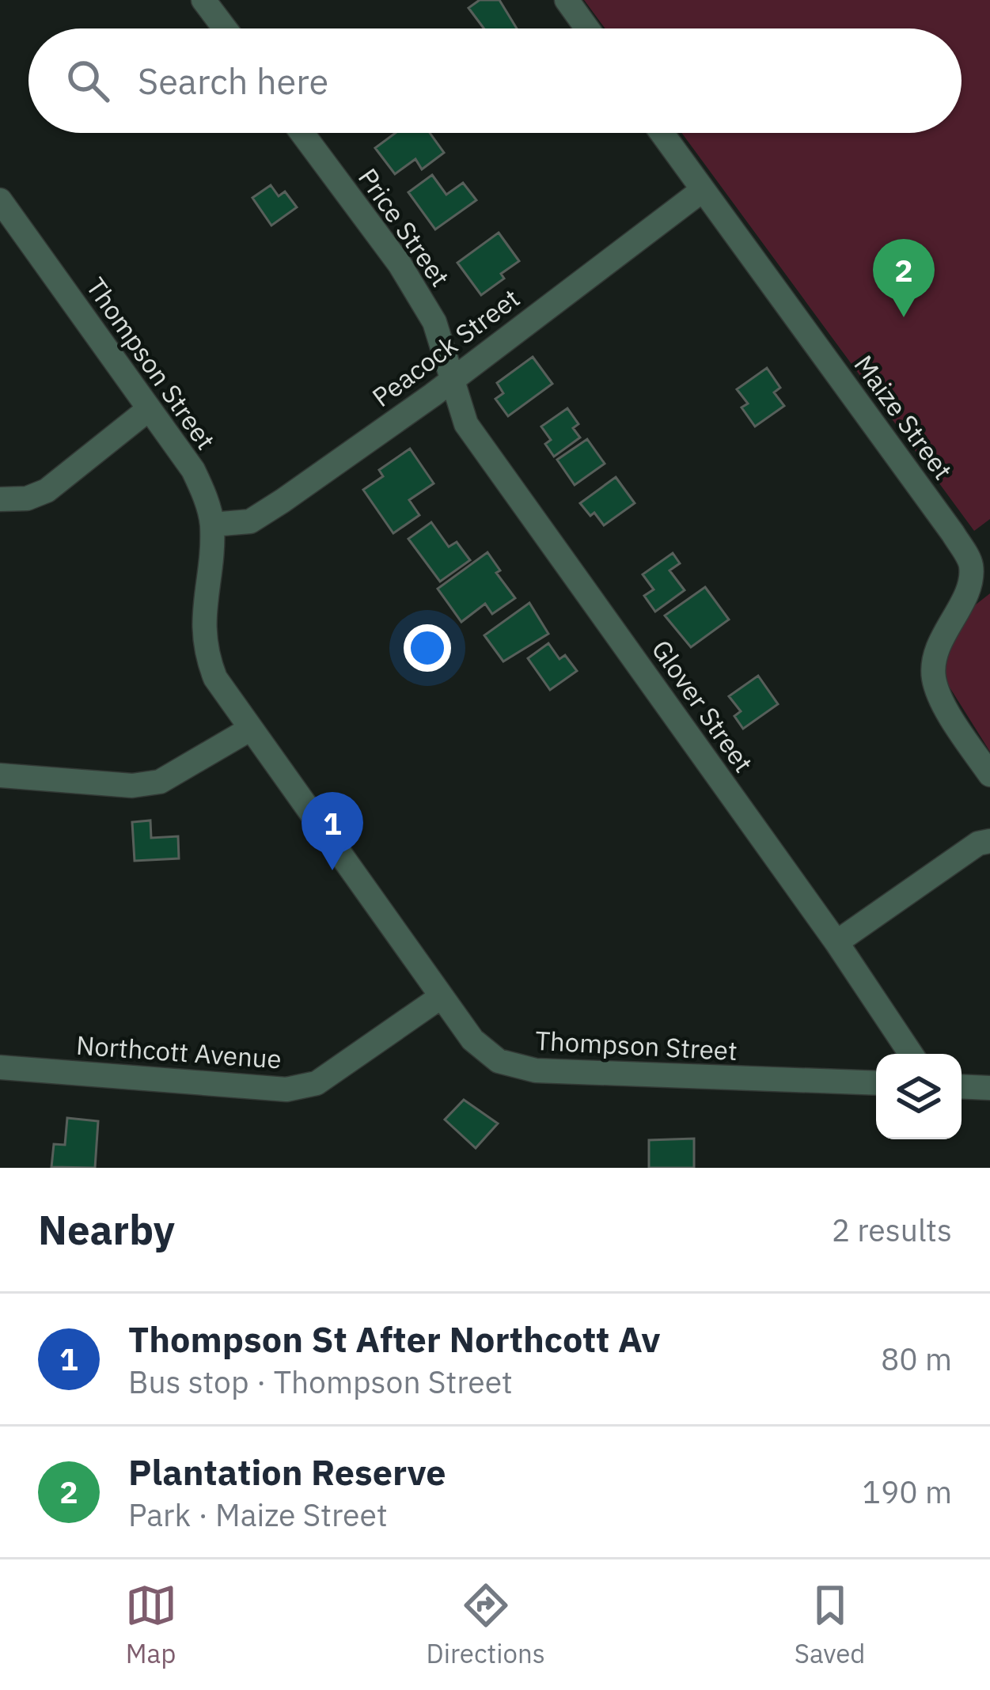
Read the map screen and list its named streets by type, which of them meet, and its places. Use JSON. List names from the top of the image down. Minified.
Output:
{"streets":{"street":["Price Street","Peacock Street","Thompson Street","Maize Street","Glover Street","Northcott Avenue"]},"crossings":[["Price Street","Peacock Street"],["Price Street","Glover Street"],["Peacock Street","Thompson Street"],["Peacock Street","Maize Street"],["Peacock Street","Glover Street"],["Thompson Street","Northcott Avenue"]],"page":{"search":"Search here","pins":["2","1"],"heading":["Nearby","2 results"],"list":[{"mark":"1","name":"Thompson St After Northcott Av","note":"Bus stop · Thompson Street","value":"80 m"},{"mark":"2","name":"Plantation Reserve","note":"Park · Maize Street","value":"190 m"}],"nav":["Map","Directions","Saved"]}}
